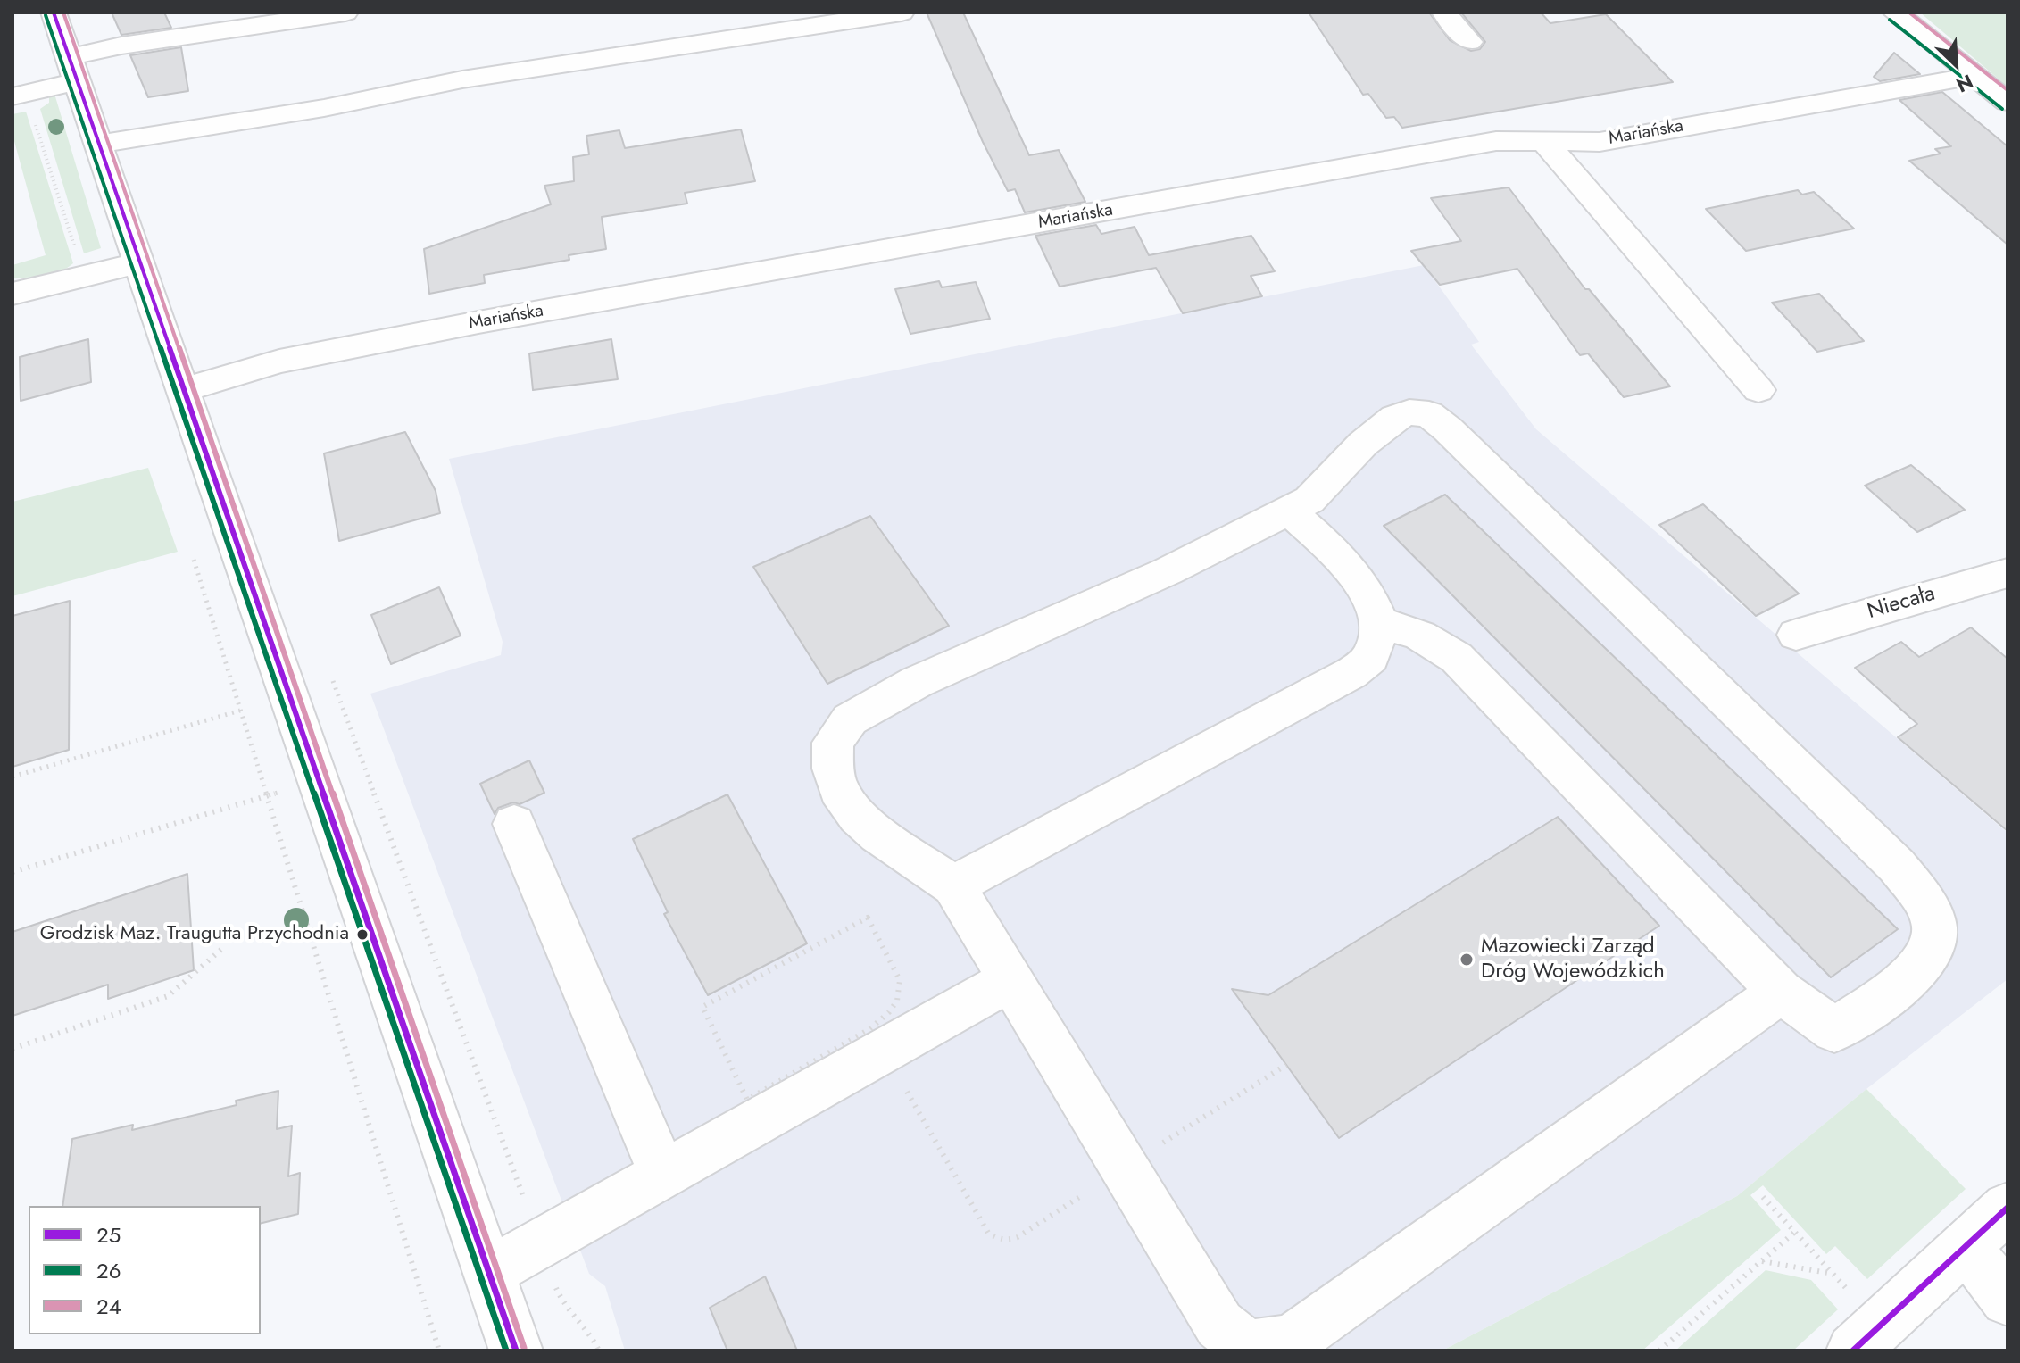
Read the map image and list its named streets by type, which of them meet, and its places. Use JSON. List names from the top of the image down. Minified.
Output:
{"streets":{"street":["Mariańska","Niecała"]},"places":["Grodzisk Maz. Traugutta Przychodnia","Mazowiecki Zarząd Dróg Wojewódzkich"],"lines":["transit line 25","transit line 24","transit line 26"],"legend":["25","26","24"],"north":"bottom right"}
